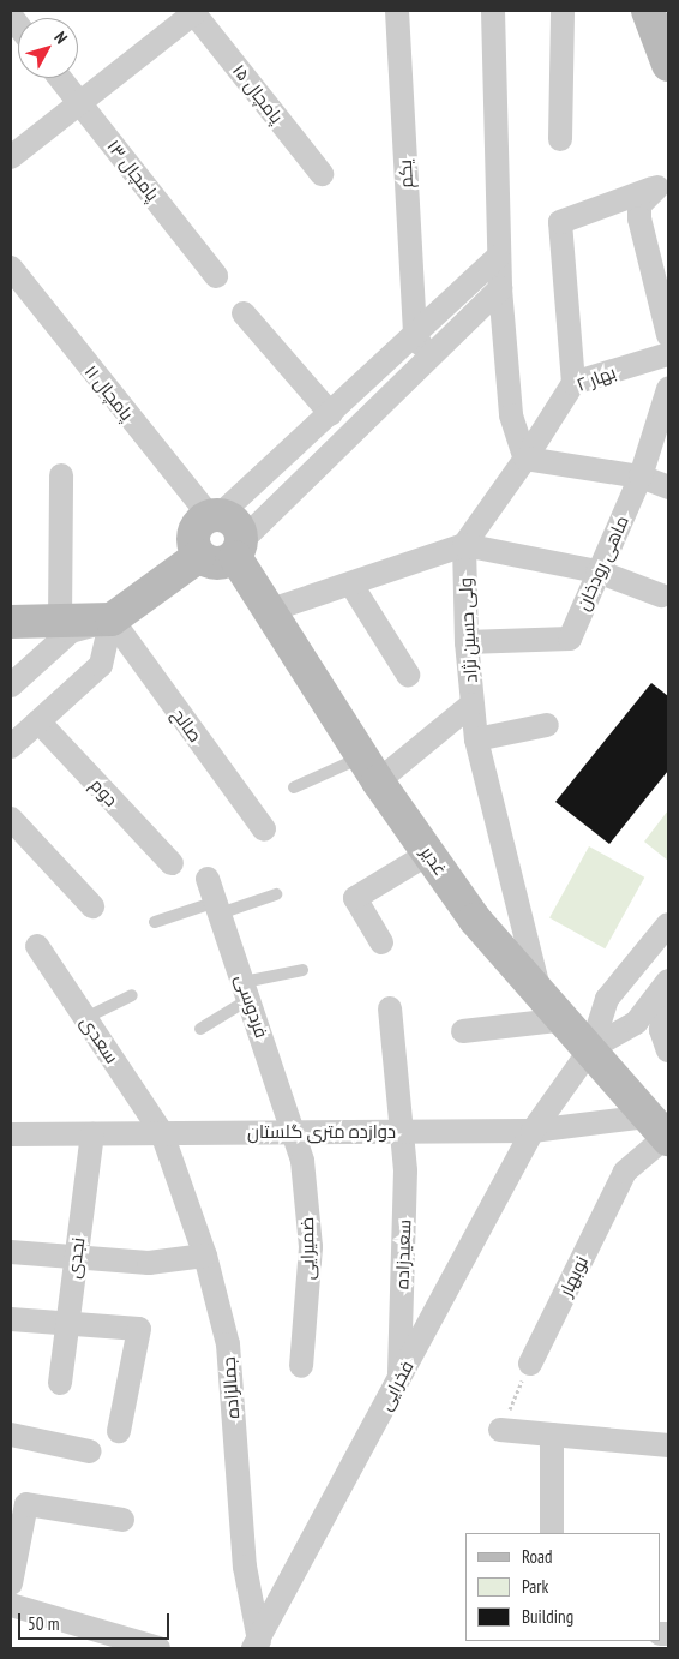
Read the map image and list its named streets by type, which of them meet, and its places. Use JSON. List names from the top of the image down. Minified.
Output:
{"streets":{"main road":["غدیر"],"street":["پامچال ۱۵","پامچال ۱۳","یکم","بهار ۲","پامچال ۱۱","ماهی رودخان","ولی حسین نژاد","صالح","دوم","فردوسی","سعدی","دوازده متری گلستان","ضمیرایی","سعیدزاده","نجدی","نوبهار","فخرایی","جمالزاده"]},"crossings":[["پامچال ۱۱","غدیر"],["ماهی رودخان","ولی حسین نژاد"],["ولی حسین نژاد","غدیر"],["غدیر","دوازده متری گلستان"],["غدیر","نوبهار"],["فردوسی","دوازده متری گلستان"],["فردوسی","ضمیرایی"],["سعدی","دوازده متری گلستان"],["سعدی","جمالزاده"],["دوازده متری گلستان","ضمیرایی"],["دوازده متری گلستان","سعیدزاده"],["دوازده متری گلستان","نجدی"],["دوازده متری گلستان","نوبهار"],["دوازده متری گلستان","فخرایی"],["دوازده متری گلستان","جمالزاده"],["سعیدزاده","فخرایی"],["فخرایی","جمالزاده"]],"legend":["Road","Park","Building"],"scale_bar":"50 m","north":"top right"}
